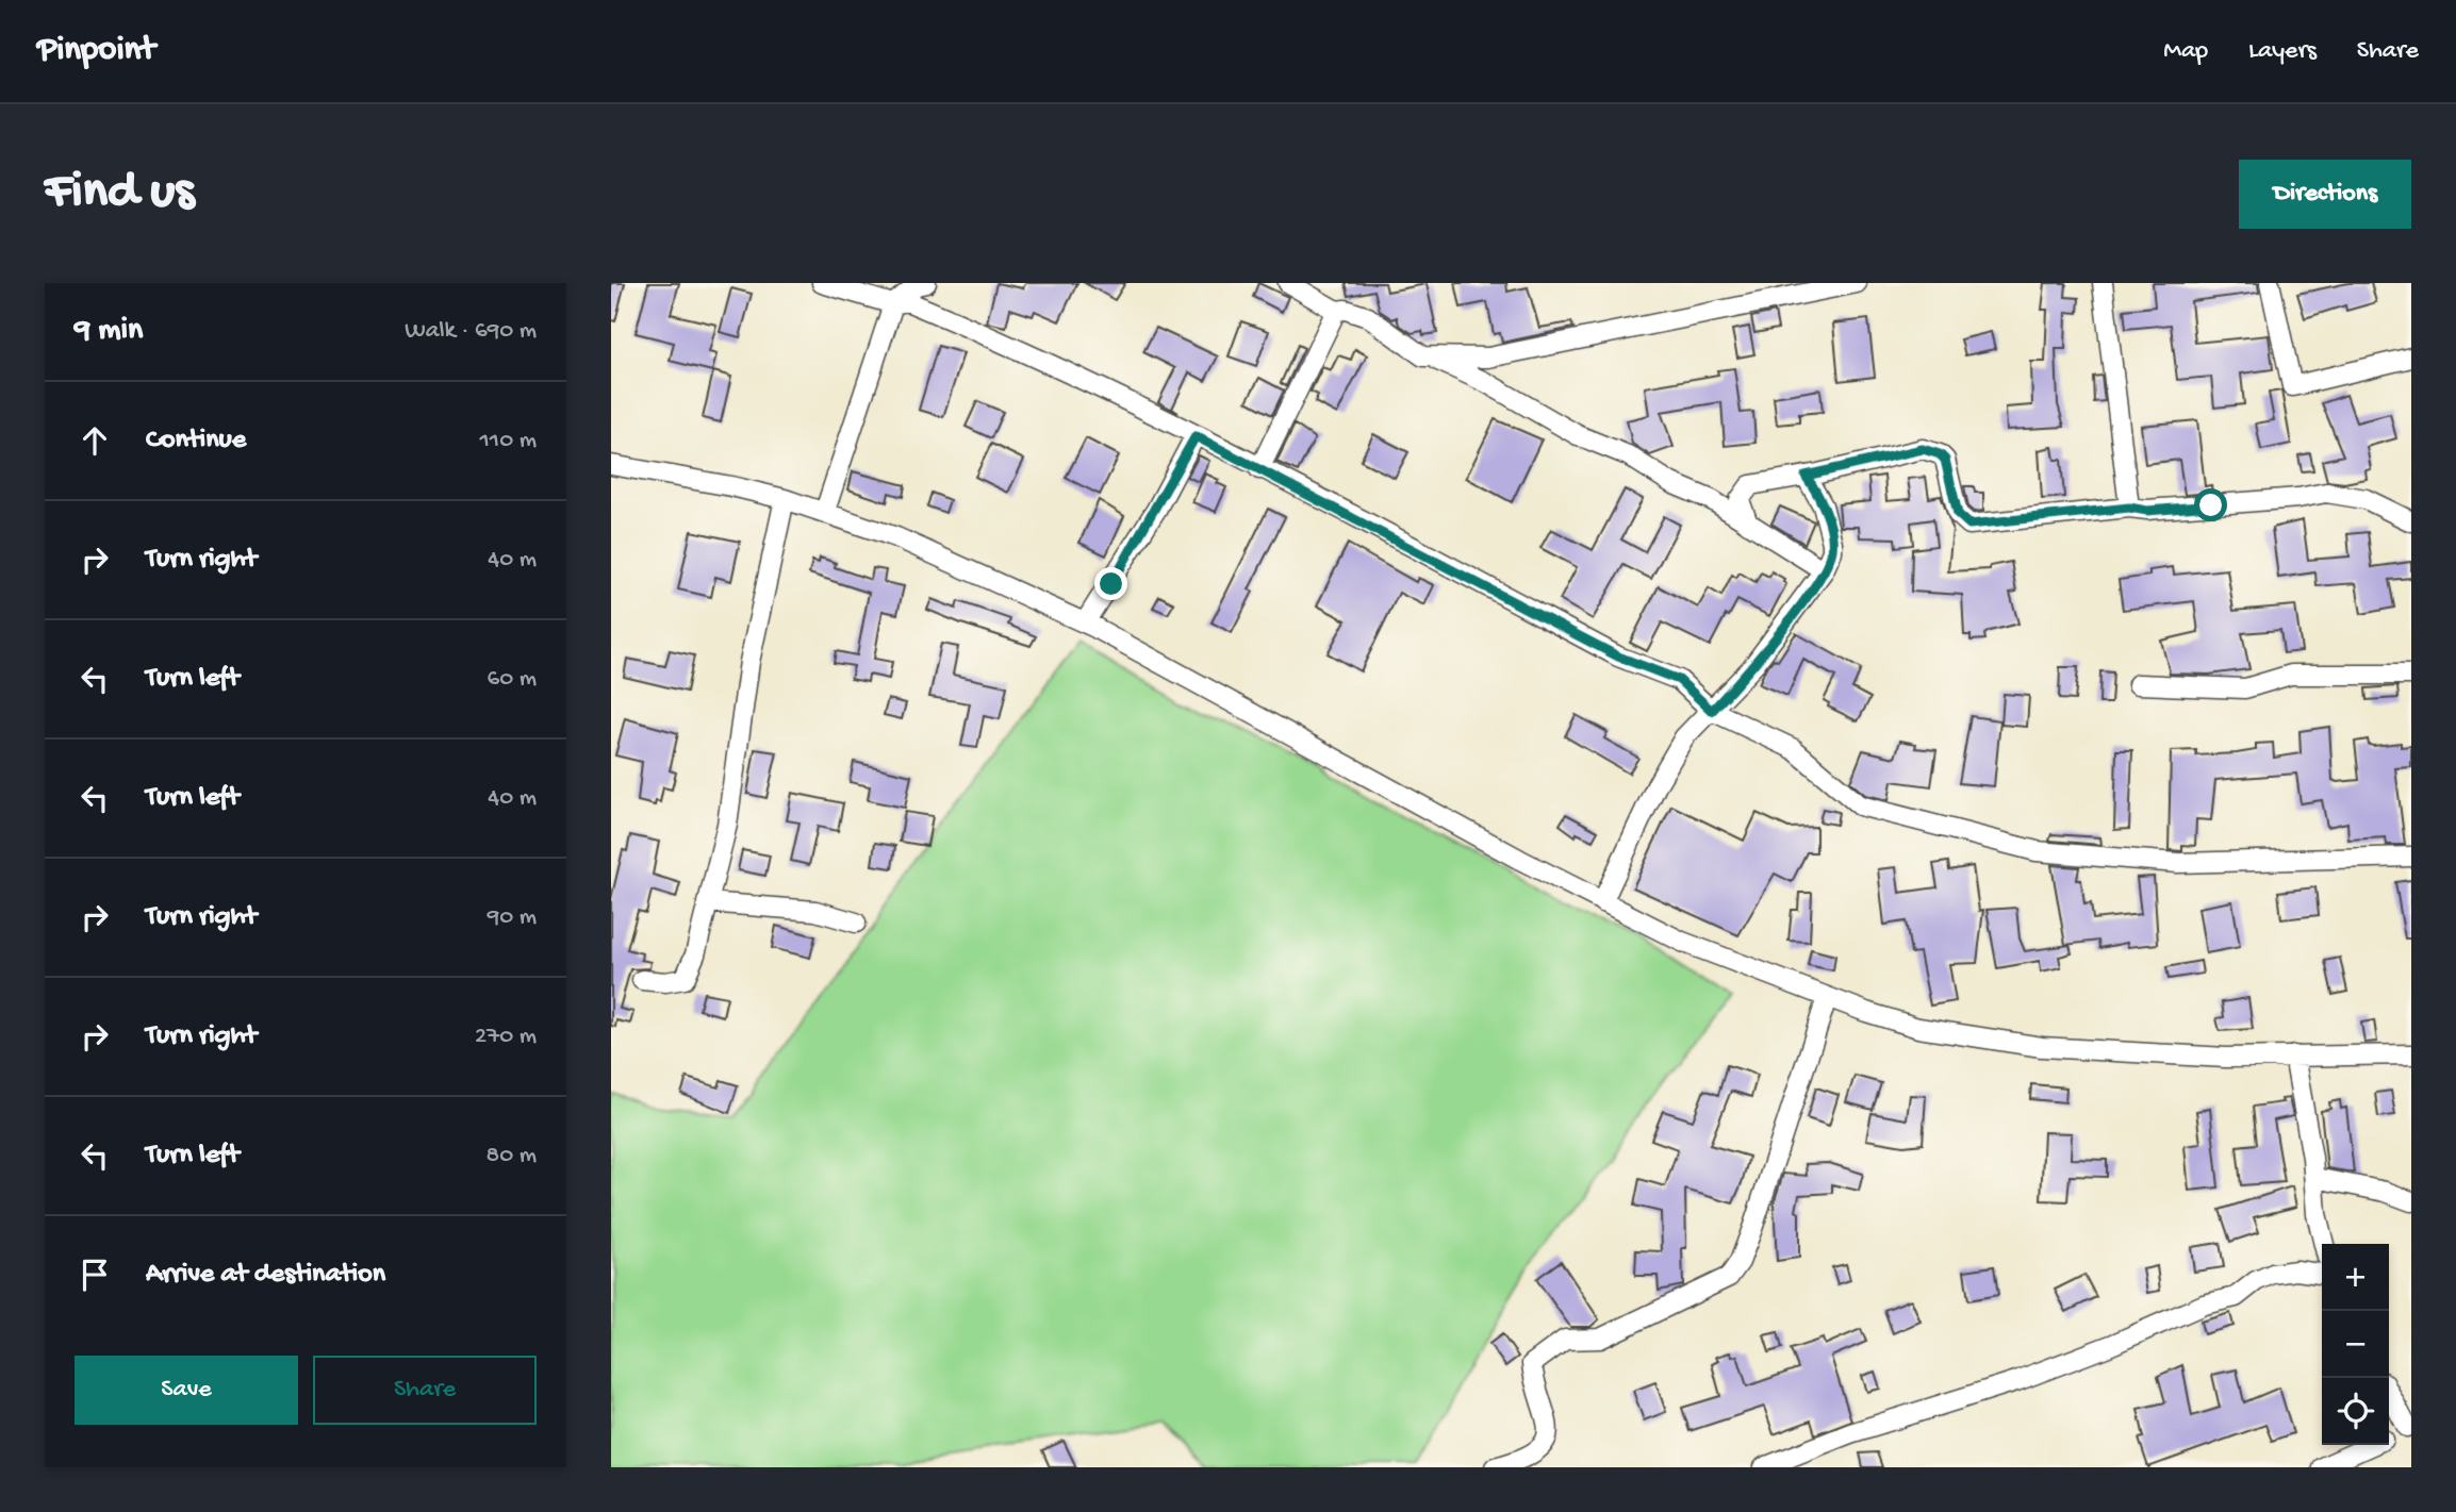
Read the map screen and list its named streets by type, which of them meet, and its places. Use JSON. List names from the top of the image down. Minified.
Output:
{"page":{"header":"Pinpoint","nav":["Map","Layers","Share"],"buttons":["Directions",["Save","Share"]],"title":"Find us","heading":["9 min","Walk · 690 m"],"list":[["Continue","110 m"],["Turn right","40 m"],["Turn left","60 m"],["Turn left","40 m"],["Turn right","90 m"],["Turn right","270 m"],["Turn left","80 m"],"Arrive at destination"],"map_buttons":["+","−"]}}
